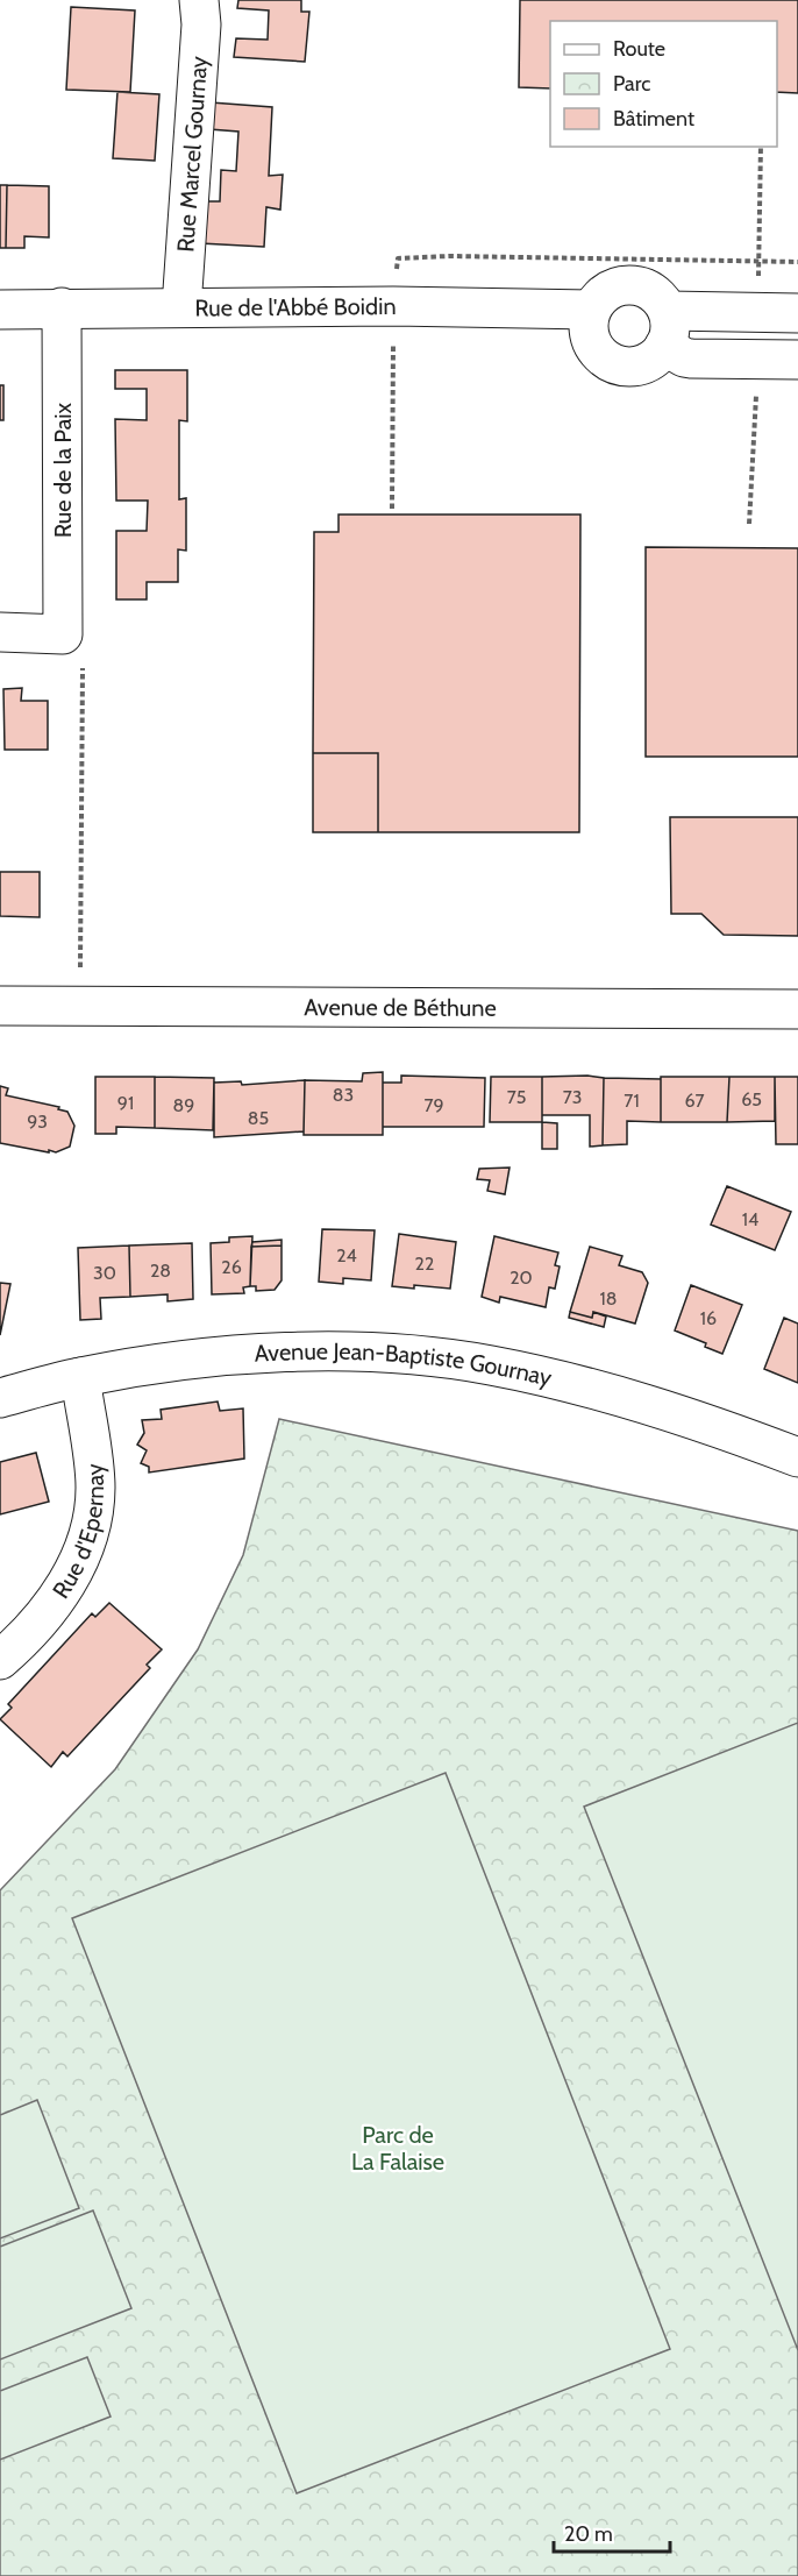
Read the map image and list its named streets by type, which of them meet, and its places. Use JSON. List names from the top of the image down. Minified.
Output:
{"streets":{"street":["Rue Marcel Gournay","Rue de l'Abbé Boidin","Rue de la Paix","Avenue de Béthune","Avenue Jean-Baptiste Gournay","Rue d'Epernay"]},"crossings":[["Rue Marcel Gournay","Rue de l'Abbé Boidin"],["Rue de l'Abbé Boidin","Rue de la Paix"],["Avenue Jean-Baptiste Gournay","Rue d'Epernay"]],"parks":["Parc de La Falaise"],"house_numbers":["83","75","73","65","71","67","91","89","79","85","93","14","24","22","26","28","30","20","18","16"],"legend":["Route","Parc","Bâtiment"],"scale_bar":"20 m"}
